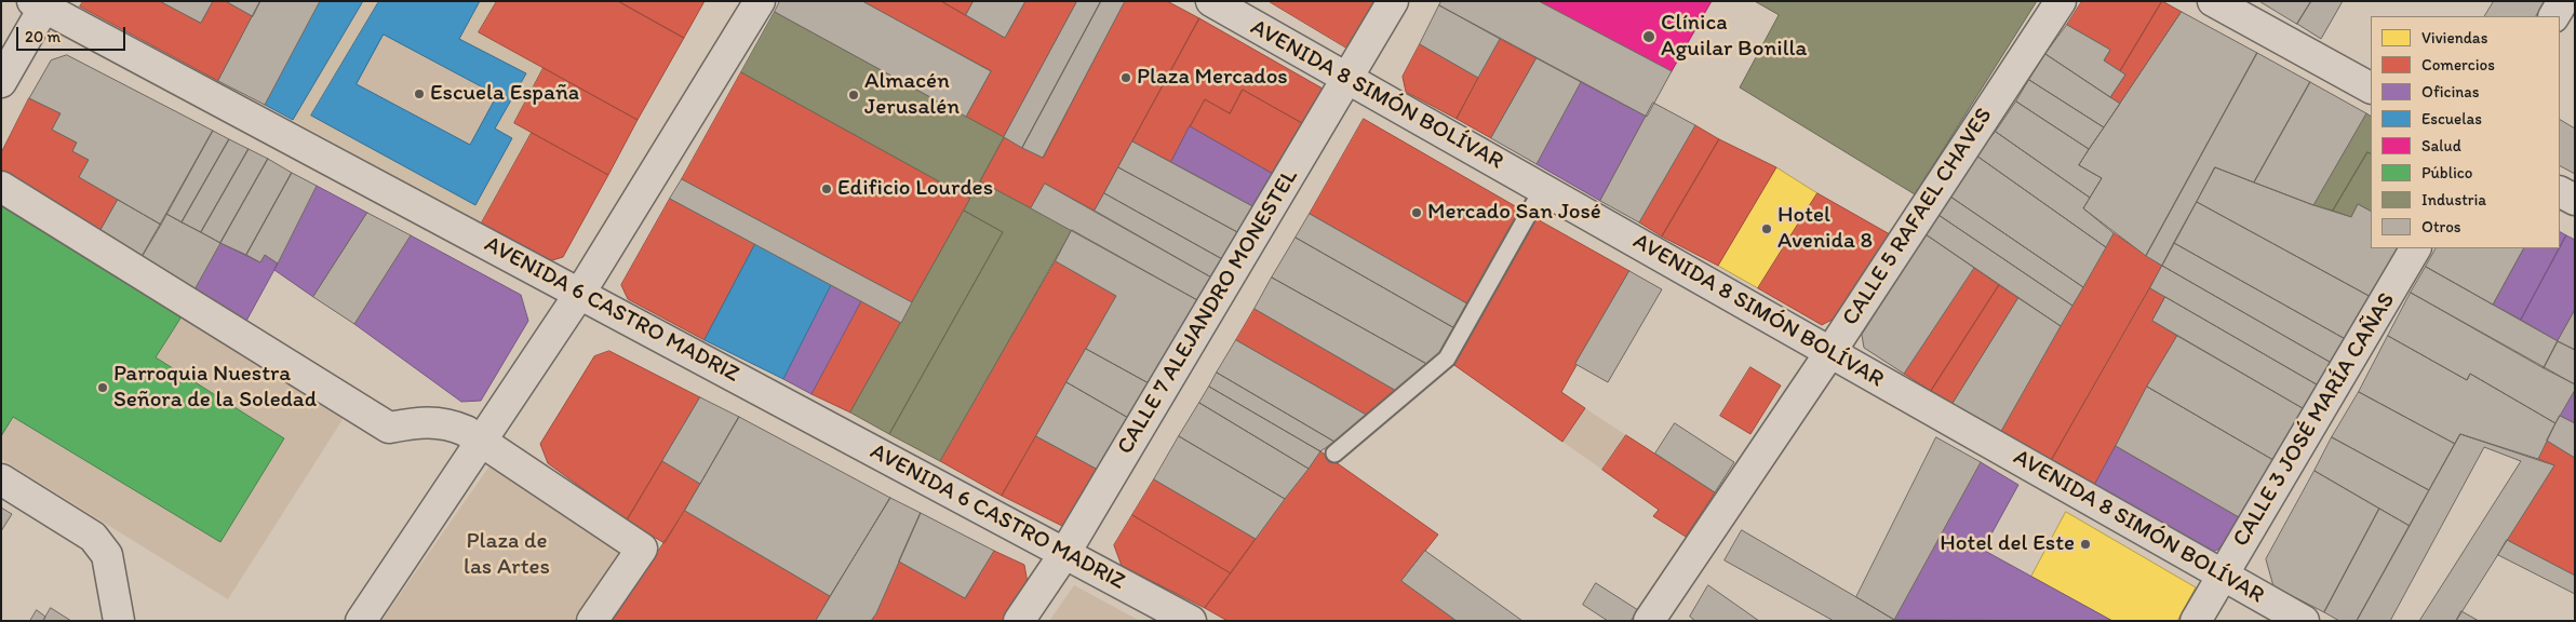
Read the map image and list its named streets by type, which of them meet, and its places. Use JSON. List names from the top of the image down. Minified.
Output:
{"streets":{"street":["AVENIDA 8 SIMÓN BOLÍVAR","CALLE 5 RAFAEL CHAVES","AVENIDA 6 CASTRO MADRIZ","CALLE 7 ALEJANDRO MONESTEL","CALLE 3 JOSÉ MARÍA CAÑAS"]},"crossings":[["AVENIDA 8 SIMÓN BOLÍVAR","CALLE 5 RAFAEL CHAVES"],["AVENIDA 8 SIMÓN BOLÍVAR","CALLE 7 ALEJANDRO MONESTEL"],["AVENIDA 8 SIMÓN BOLÍVAR","CALLE 3 JOSÉ MARÍA CAÑAS"],["AVENIDA 6 CASTRO MADRIZ","CALLE 7 ALEJANDRO MONESTEL"]],"parks":["Plaza de las Artes"],"places":["Clínica Aguilar Bonilla","Plaza Mercados","Escuela España","Almacén Jerusalén","Edificio Lourdes","Mercado San José","Hotel Avenida 8","Parroquia Nuestra Señora de la Soledad","Hotel del Este"],"legend":["Viviendas","Comercios","Oficinas","Escuelas","Salud","Público","Industria","Otros"],"scale_bar":"20 m"}
